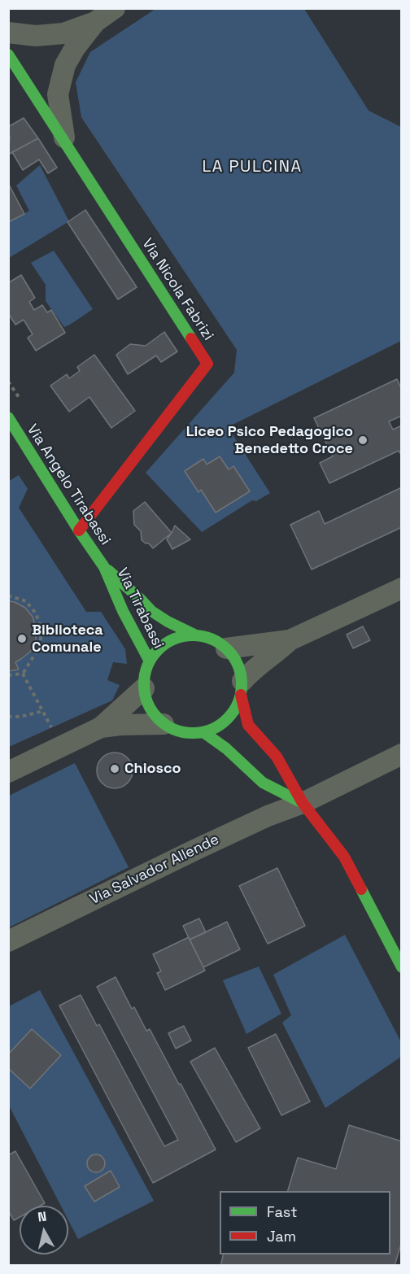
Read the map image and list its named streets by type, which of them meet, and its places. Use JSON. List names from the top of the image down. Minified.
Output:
{"streets":{"street":["Via Nicola Fabrizi","Via Angelo Tirabassi","Via Tirabassi","Via Salvador Allende"]},"crossings":[["Via Nicola Fabrizi","Via Angelo Tirabassi"],["Via Angelo Tirabassi","Via Tirabassi"]],"districts":["LA PULCINA"],"places":["Liceo Psico Pedagogico Benedetto Croce","Biblioteca Comunale","Chiosco"],"legend":["Fast","Jam"],"north":"top"}
